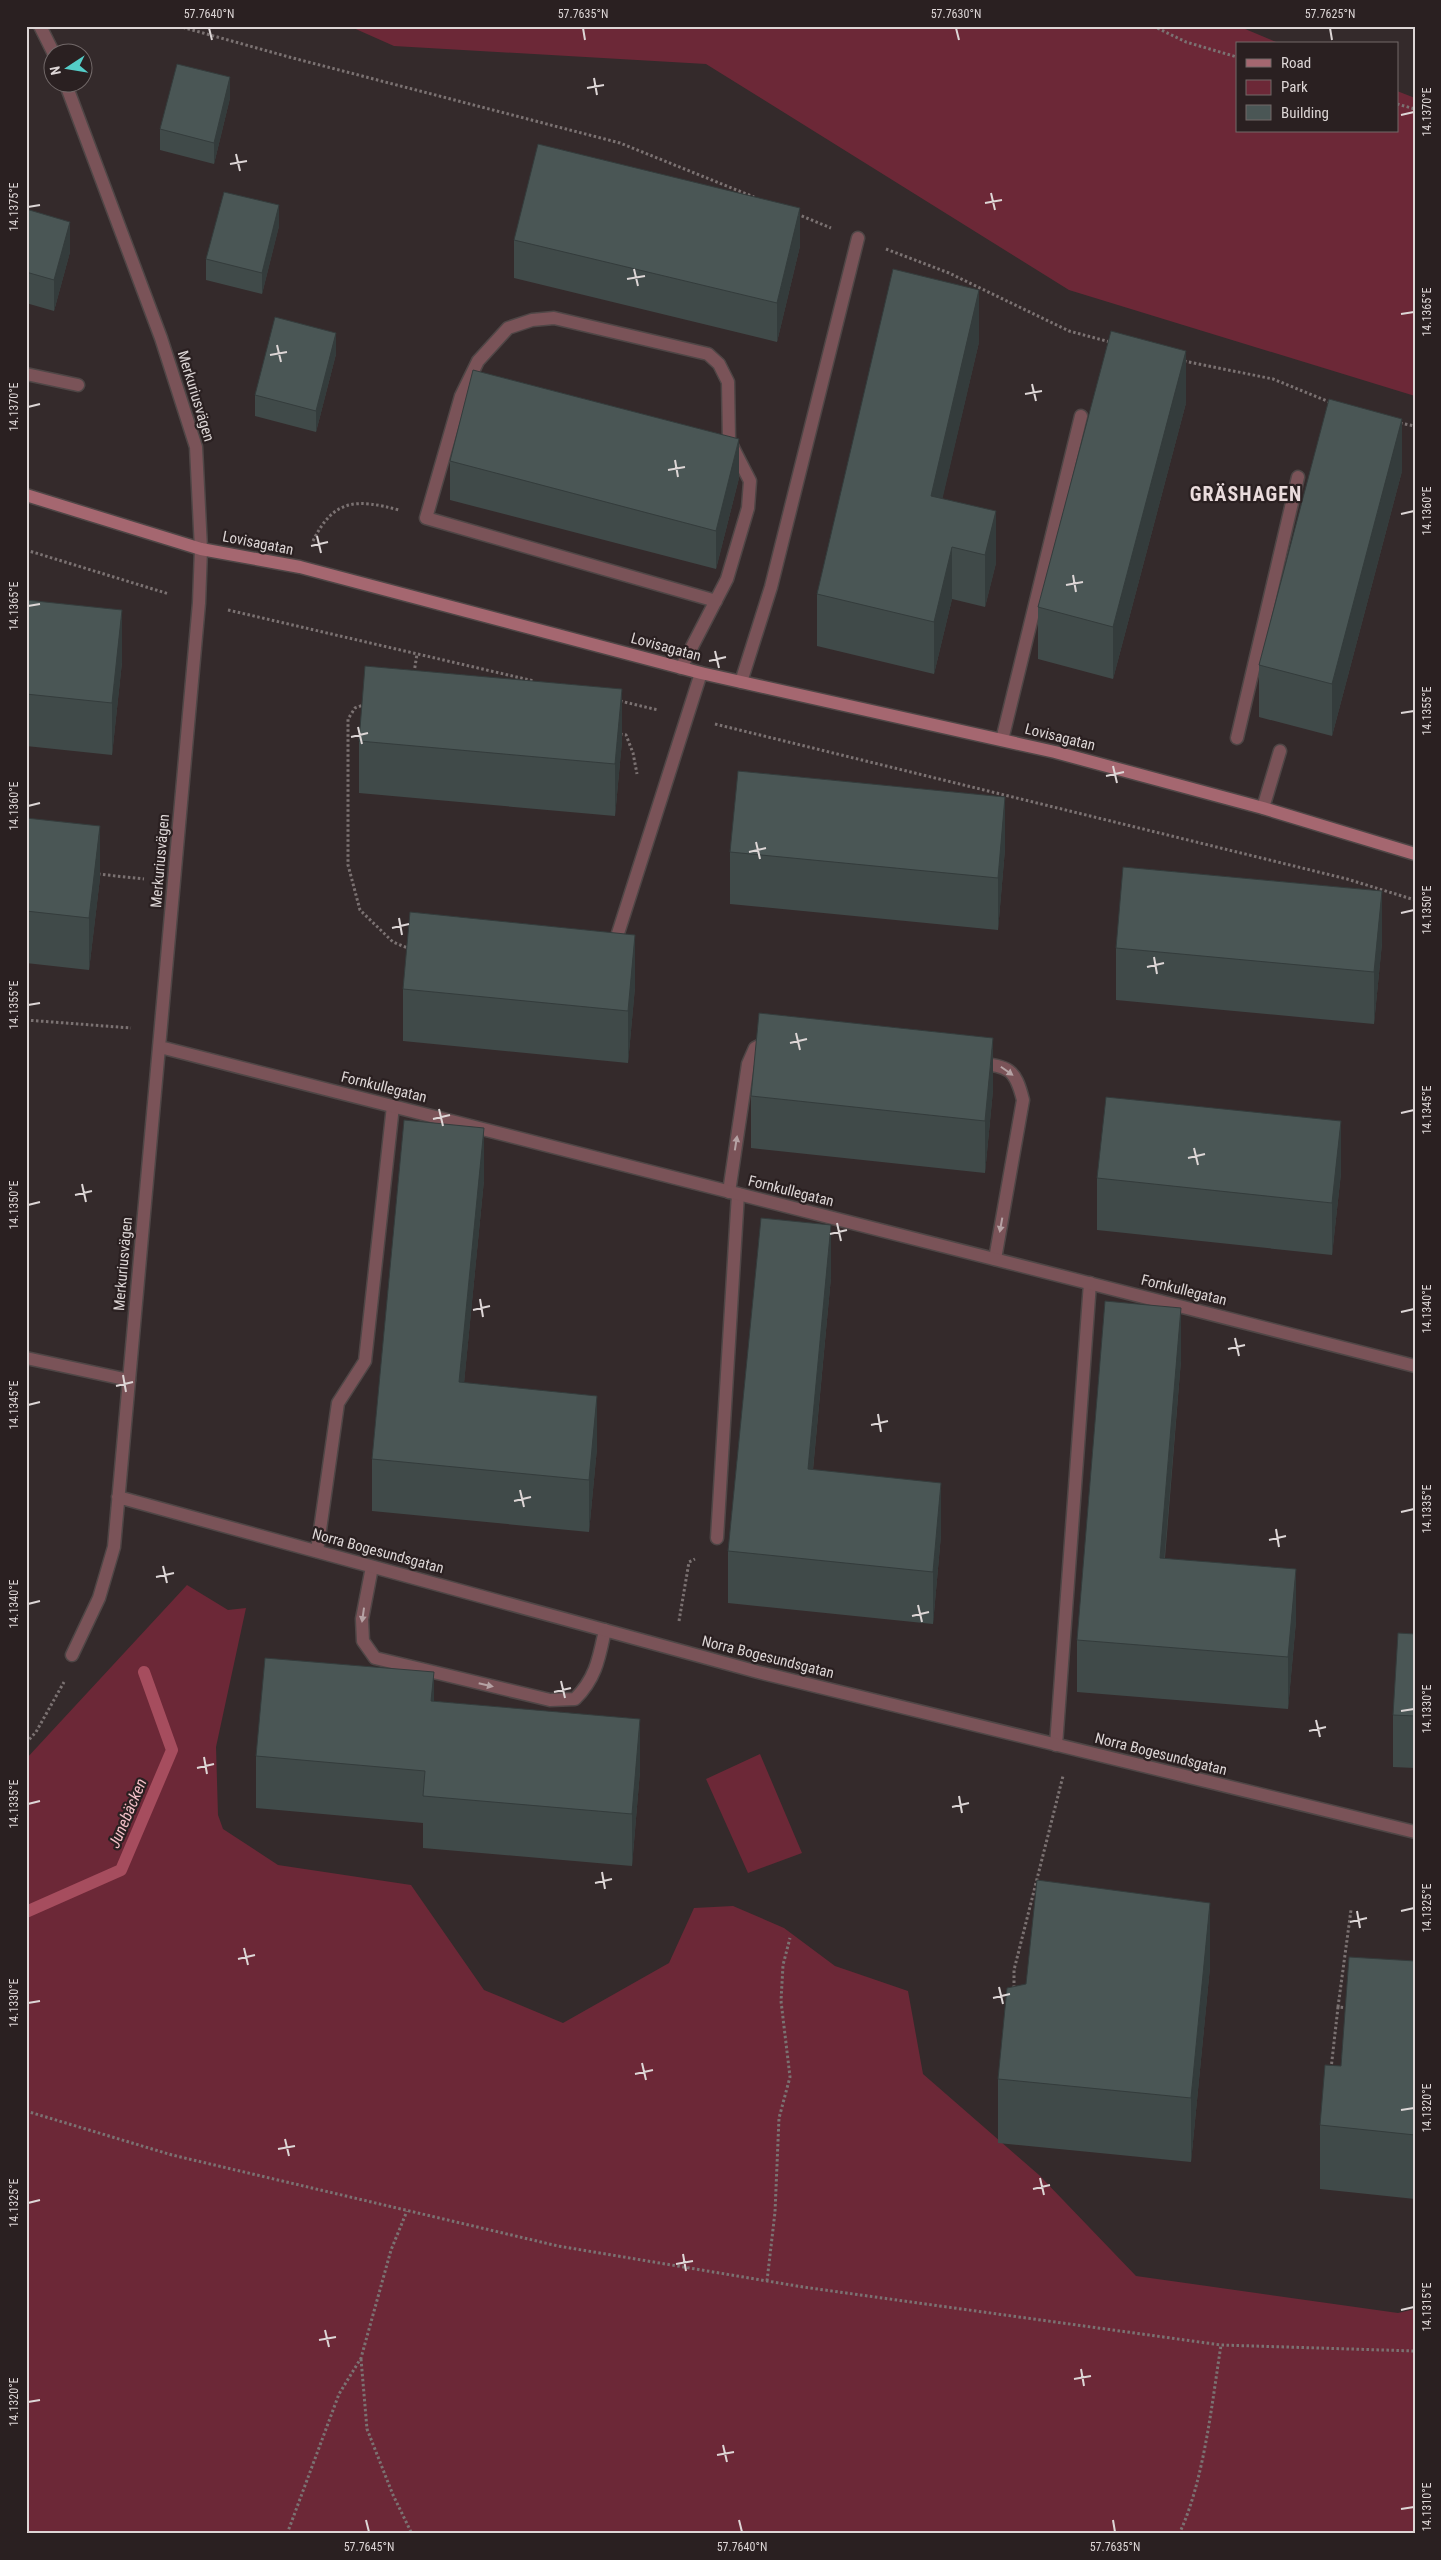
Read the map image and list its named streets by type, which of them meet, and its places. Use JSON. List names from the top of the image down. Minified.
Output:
{"streets":{"street":["Merkuriusvägen","Lovisagatan","Fornkullegatan","Norra Bogesundsgatan"]},"crossings":[["Merkuriusvägen","Lovisagatan"],["Merkuriusvägen","Fornkullegatan"],["Merkuriusvägen","Norra Bogesundsgatan"]],"districts":["GRÄSHAGEN"],"water":["Junebäcken"],"legend":["Road","Park","Building"],"north":"left","coordinates":["57.7640°N","57.7635°N","57.7630°N","57.7625°N","14.1370°E","14.1375°E","14.1365°E","14.1360°E","14.1355°E","14.1350°E","14.1345°E","14.1340°E","14.1335°E","14.1330°E","14.1325°E","14.1320°E","14.1315°E","14.1310°E","57.7645°N"]}
